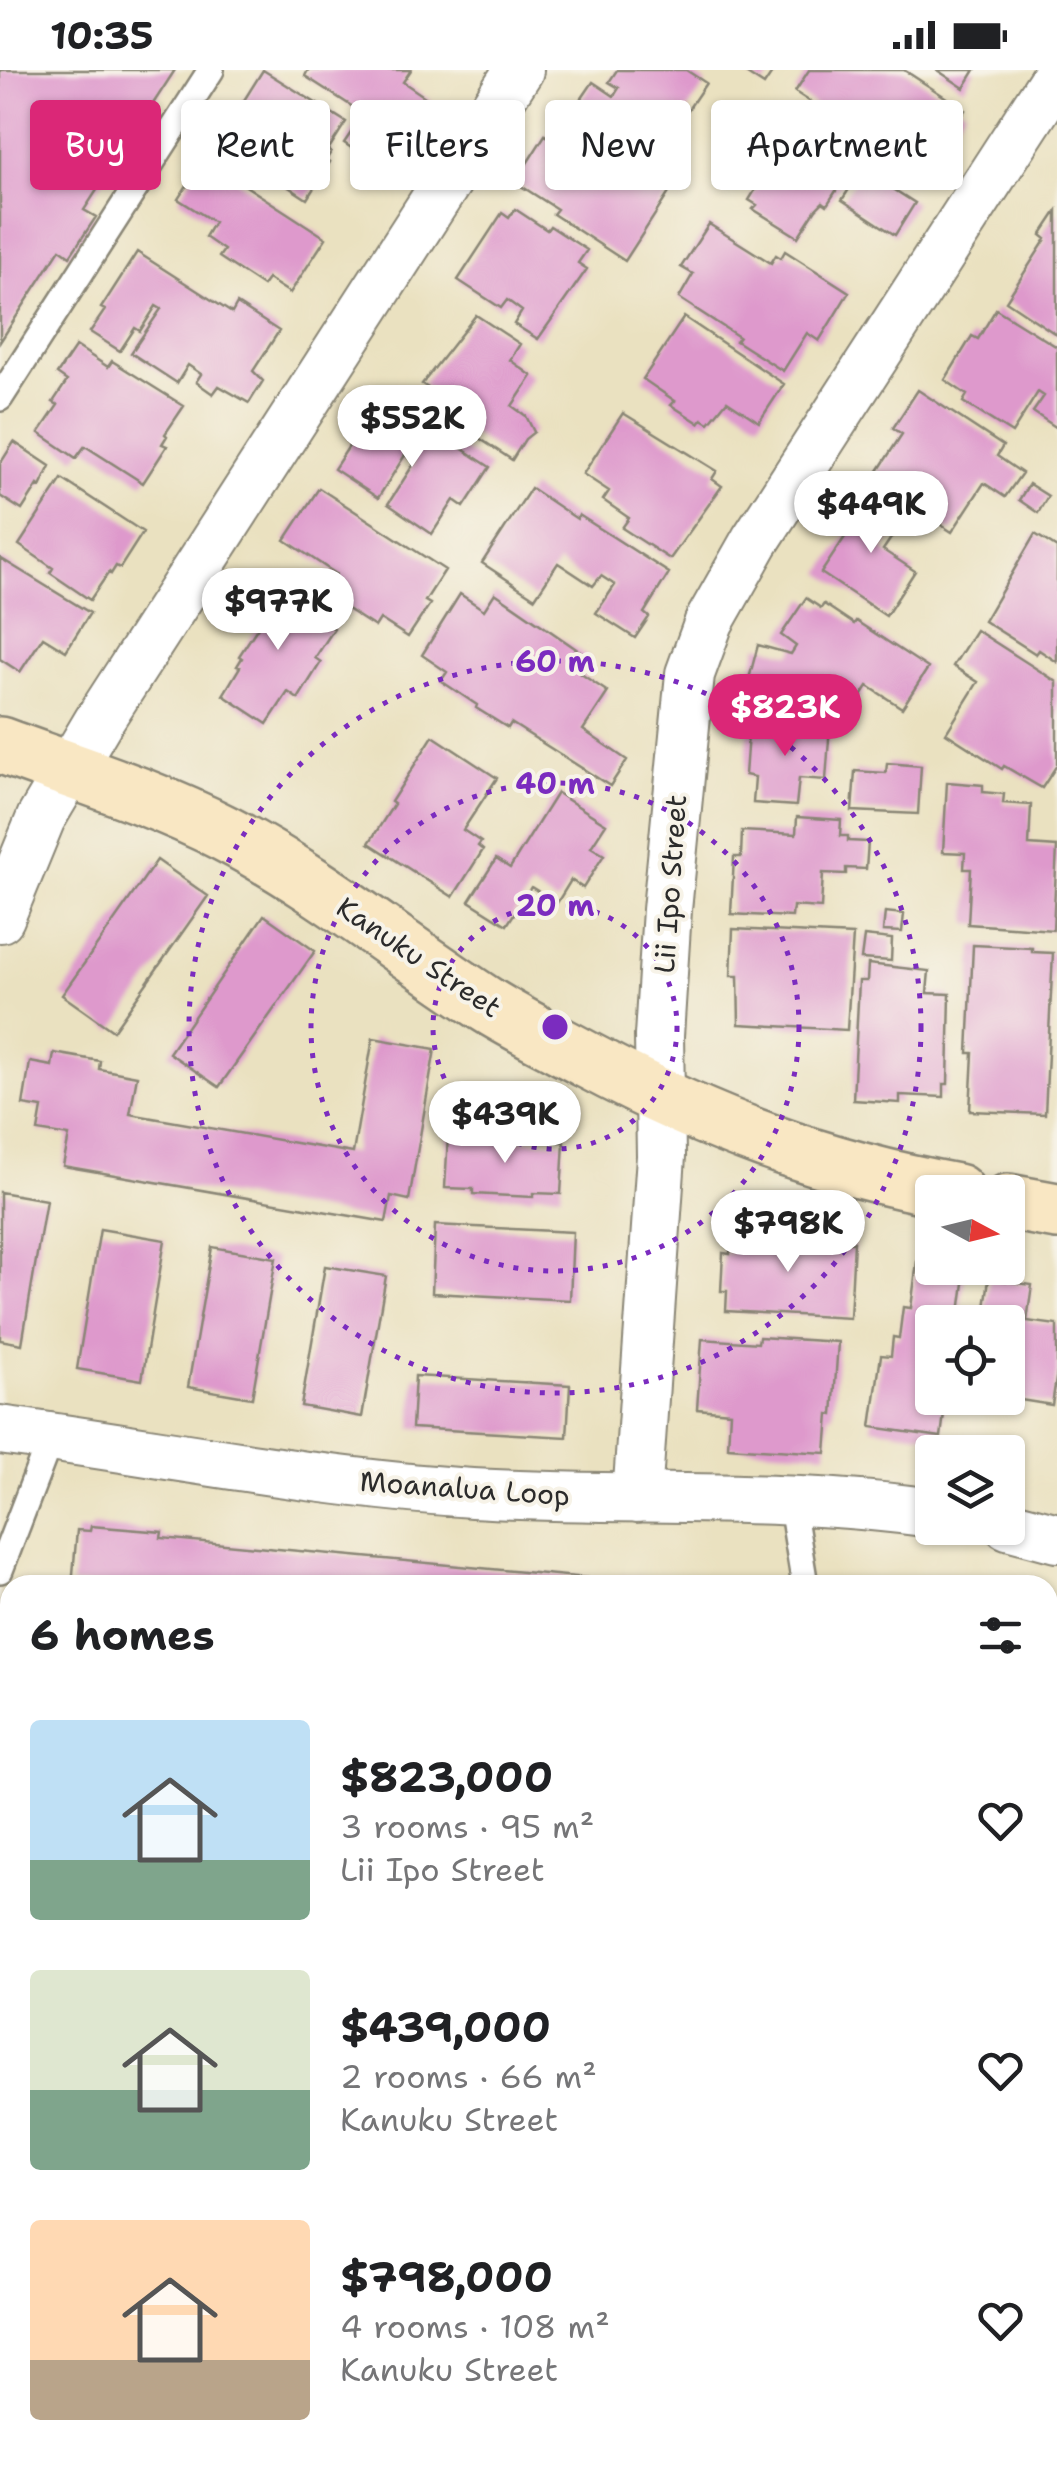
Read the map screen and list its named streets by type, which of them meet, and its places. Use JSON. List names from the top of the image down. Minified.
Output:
{"streets":{"street":["Lii Ipo Street","Kanuku Street","Moanalua Loop"]},"crossings":[["Lii Ipo Street","Kanuku Street"],["Lii Ipo Street","Moanalua Loop"]],"north":"right","page":{"status":"10:35","chip":["Buy","Rent","Filters","New","Apartment"],"price":["$552K","$449K","$977K","$823K","$439K","$798K"],"heading":"6 homes","list":[{"name":"$823,000","note":"3 rooms · 95 m² · Lii Ipo Street"},{"name":"$439,000","note":"2 rooms · 66 m² · Kanuku Street"},{"name":"$798,000","note":"4 rooms · 108 m² · Kanuku Street"}]},"rings":["60 m","40 m","20 m"]}
